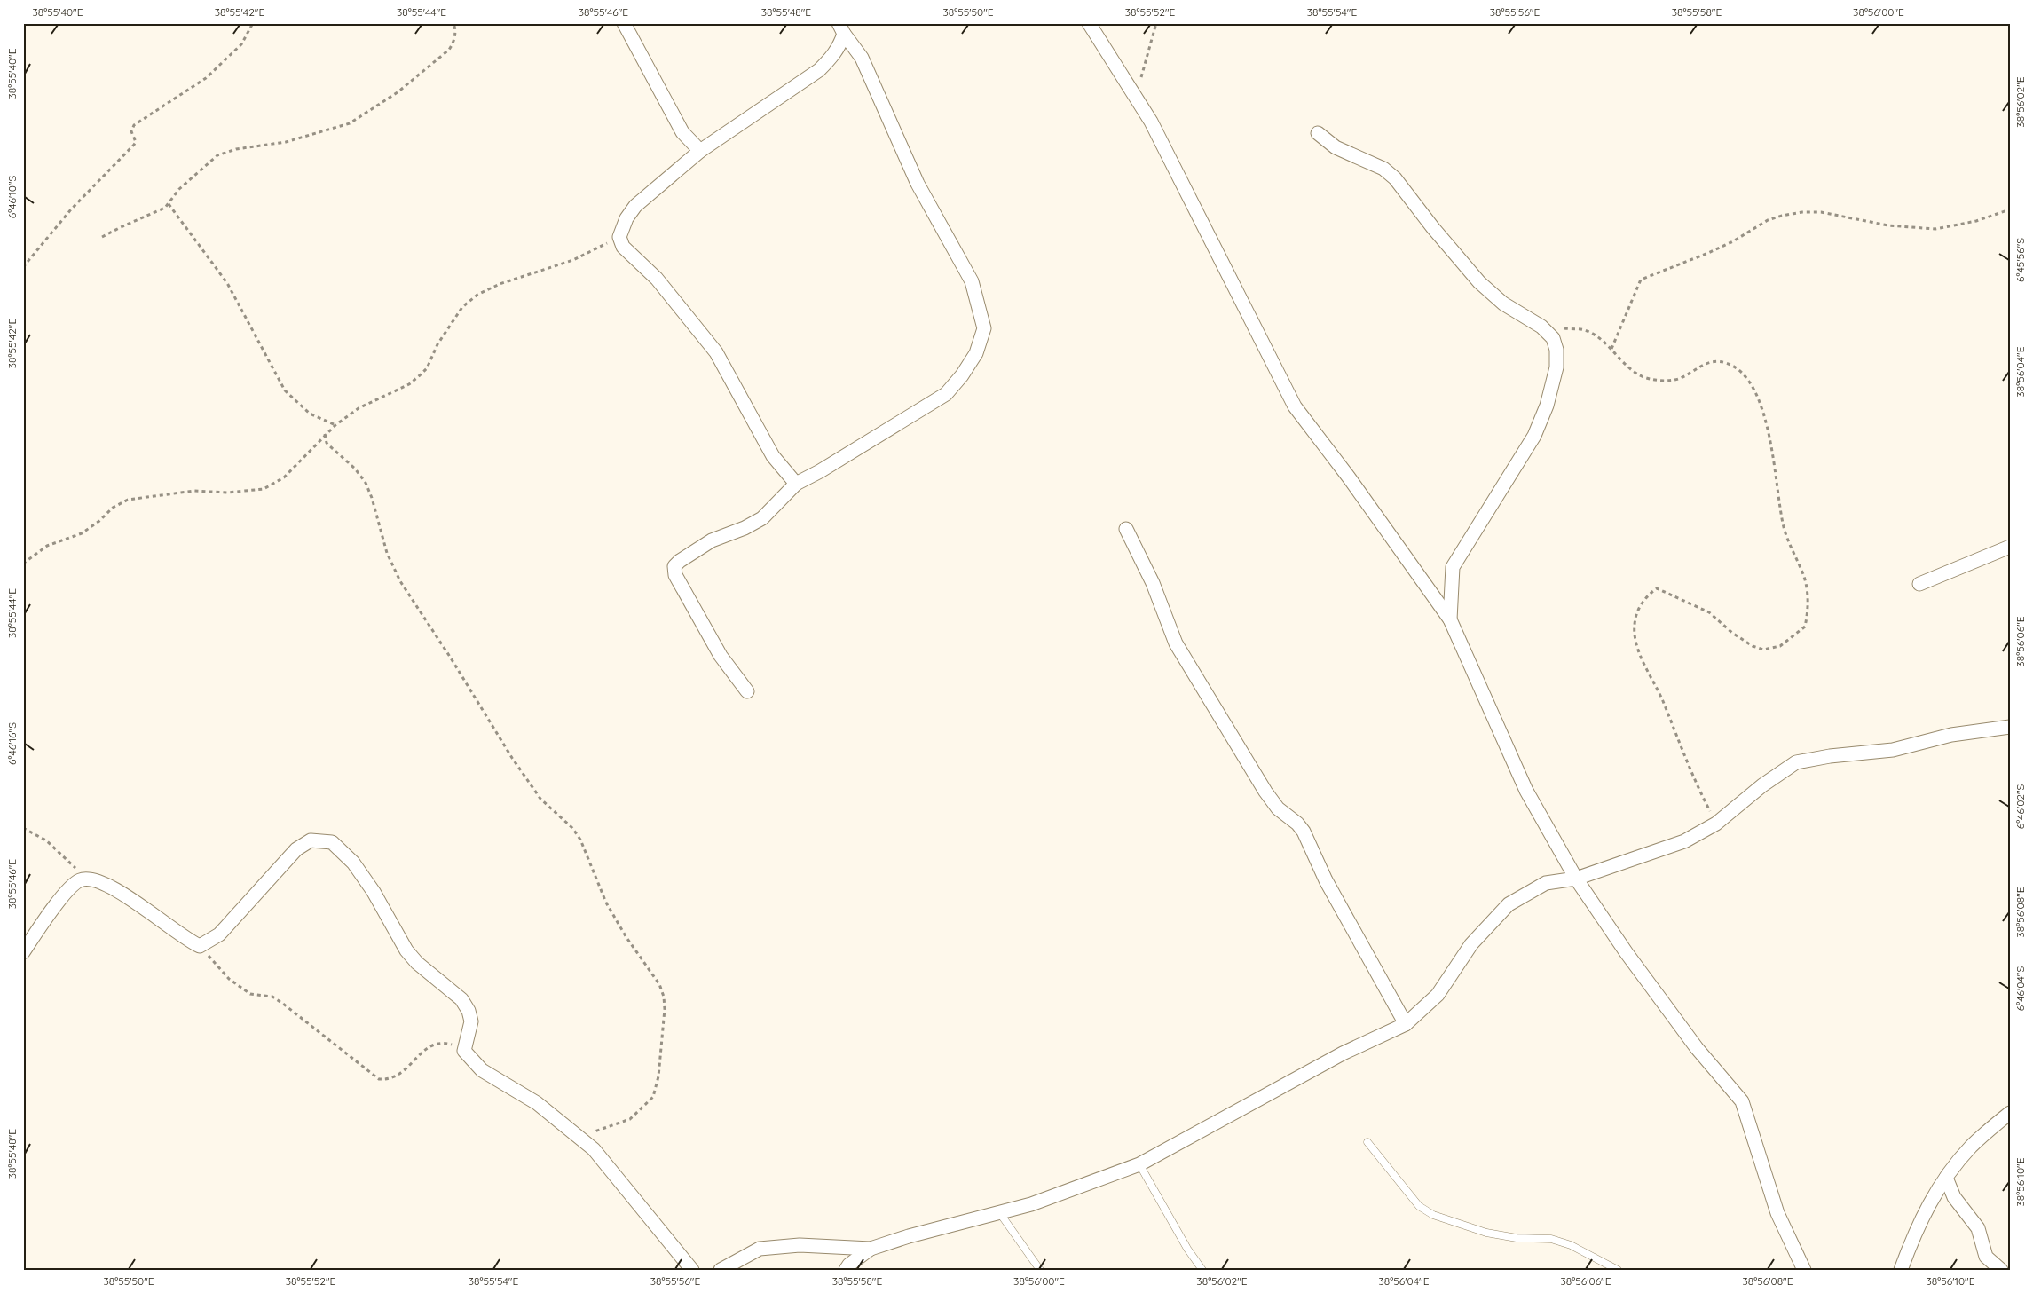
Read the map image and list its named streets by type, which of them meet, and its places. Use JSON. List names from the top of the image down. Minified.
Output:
{"coordinates":["38°55'40\"E","38°55'42\"E","38°55'44\"E","38°55'46\"E","38°55'48\"E","38°55'50\"E","38°55'52\"E","38°55'54\"E","38°55'56\"E","38°55'58\"E","38°56'00\"E","38°56'02\"E","6°46'10\"S","6°45'56\"S","38°56'04\"E","38°56'06\"E","6°46'16\"S","6°46'02\"S","38°56'08\"E","6°46'04\"S","38°56'10\"E"]}
